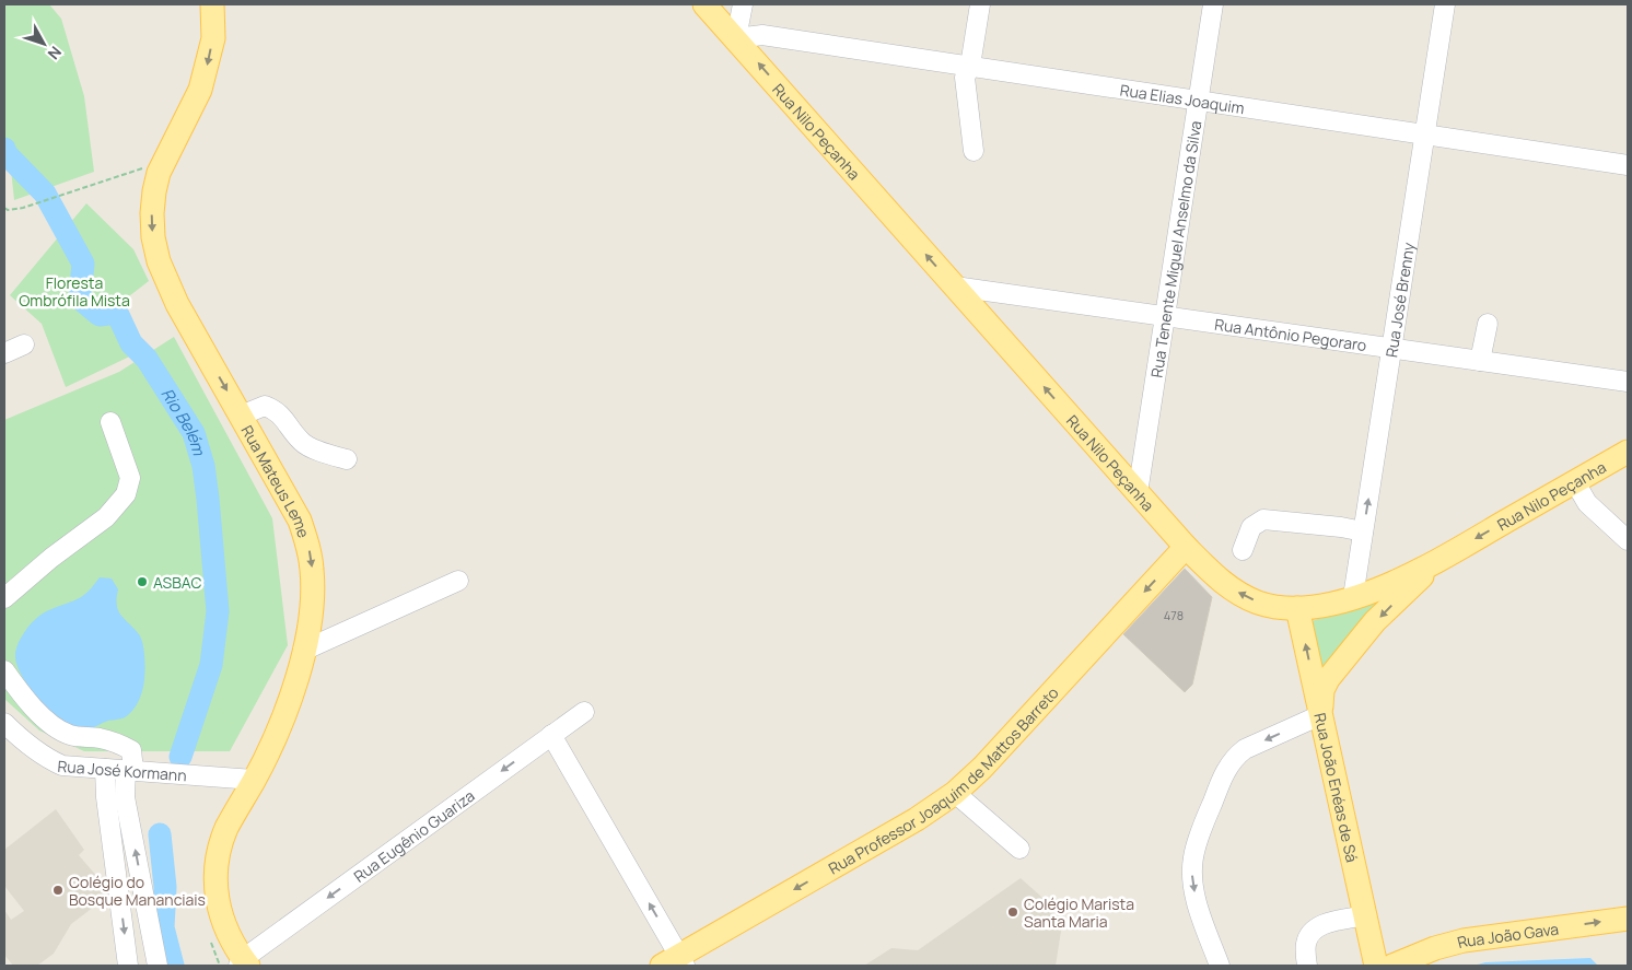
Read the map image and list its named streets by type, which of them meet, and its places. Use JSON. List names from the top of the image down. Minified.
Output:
{"streets":{"main road":["Rua Nilo Peçanha","Rua Mateus Leme","Rua Professor Joaquim de Mattos Barreto","Rua João Enéas de Sá","Rua João Gava"],"street":["Rua Elias Joaquim","Rua Tenente Miguel Anselmo da Silva","Rua José Brenny","Rua Antônio Pegoraro","Rua José Kormann","Rua Eugênio Guariza"]},"crossings":[["Rua Elias Joaquim","Rua Nilo Peçanha"],["Rua Elias Joaquim","Rua Tenente Miguel Anselmo da Silva"],["Rua Elias Joaquim","Rua José Brenny"],["Rua Nilo Peçanha","Rua Tenente Miguel Anselmo da Silva"],["Rua Nilo Peçanha","Rua José Brenny"],["Rua Nilo Peçanha","Rua Antônio Pegoraro"],["Rua Nilo Peçanha","Rua Professor Joaquim de Mattos Barreto"],["Rua Nilo Peçanha","Rua João Enéas de Sá"],["Rua Tenente Miguel Anselmo da Silva","Rua Antônio Pegoraro"],["Rua José Brenny","Rua Antônio Pegoraro"],["Rua Mateus Leme","Rua José Kormann"],["Rua Mateus Leme","Rua Eugênio Guariza"]],"one_way":["Rua Nilo Peçanha","Rua Mateus Leme","Rua Professor Joaquim de Mattos Barreto","Rua Eugênio Guariza","Rua João Gava"],"water":["Rio Belém"],"parks":["Floresta Ombrófila Mista"],"places":["ASBAC","Colégio do Bosque Mananciais","Colégio Marista Santa Maria"],"house_numbers":["478"],"north":"bottom right"}
